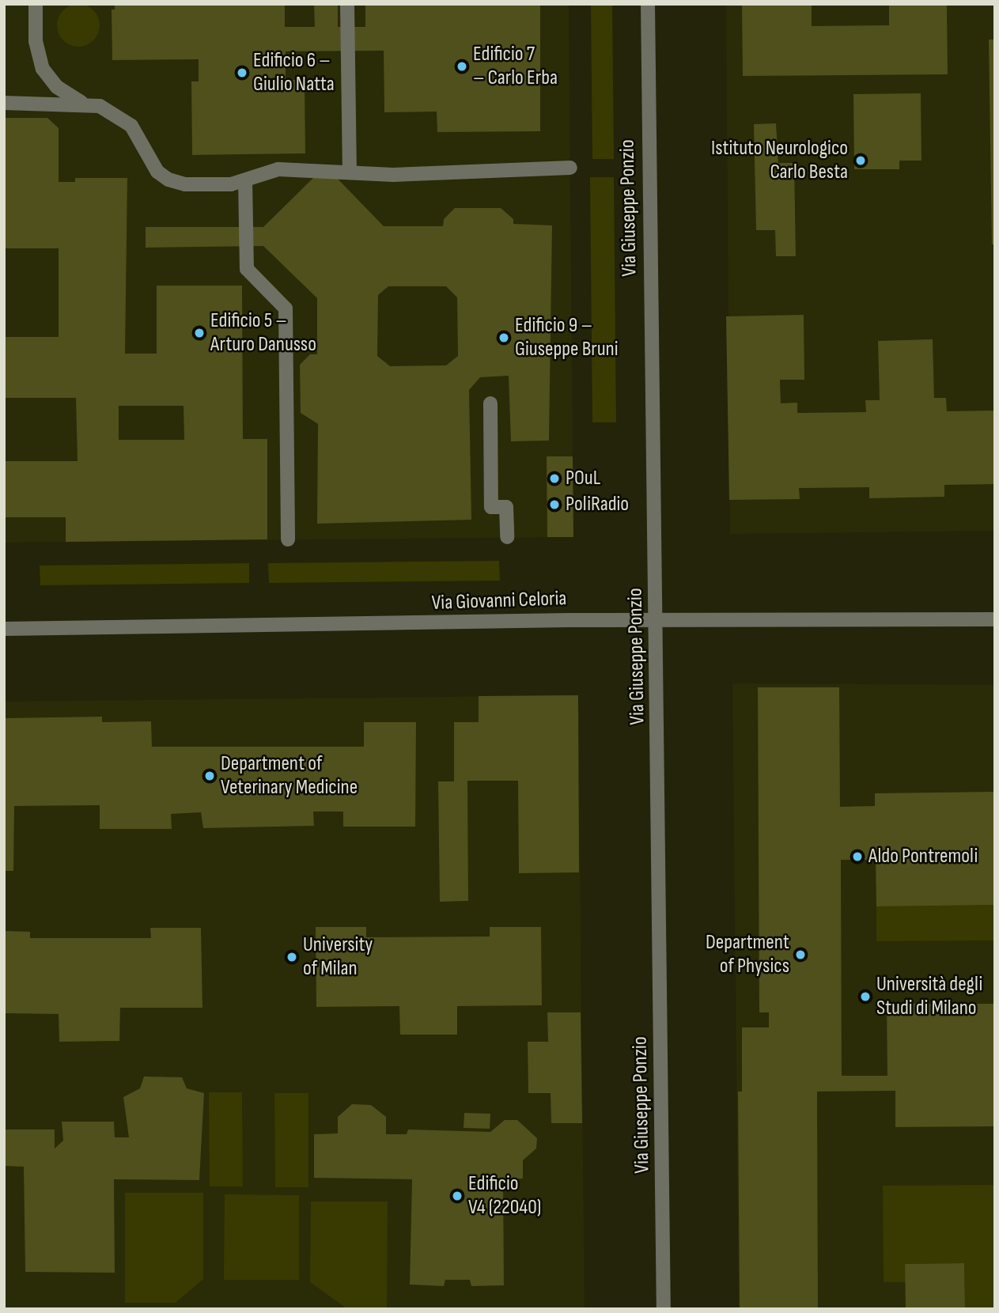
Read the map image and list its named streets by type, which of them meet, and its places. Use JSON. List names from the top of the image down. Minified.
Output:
{"streets":{"street":["Via Giuseppe Ponzio","Via Giovanni Celoria"]},"crossings":[["Via Giuseppe Ponzio","Via Giovanni Celoria"]],"places":["Edificio 7 – Carlo Erba","Edificio 6 – Giulio Natta","Istituto Neurologico Carlo Besta","Edificio 5 – Arturo Danusso","Edificio 9 – Giuseppe Bruni","POuL","PoliRadio","Department of Veterinary Medicine","Aldo Pontremoli","Department of Physics","University of Milan","Università degli Studi di Milano","Edificio V4 (22040)"]}
